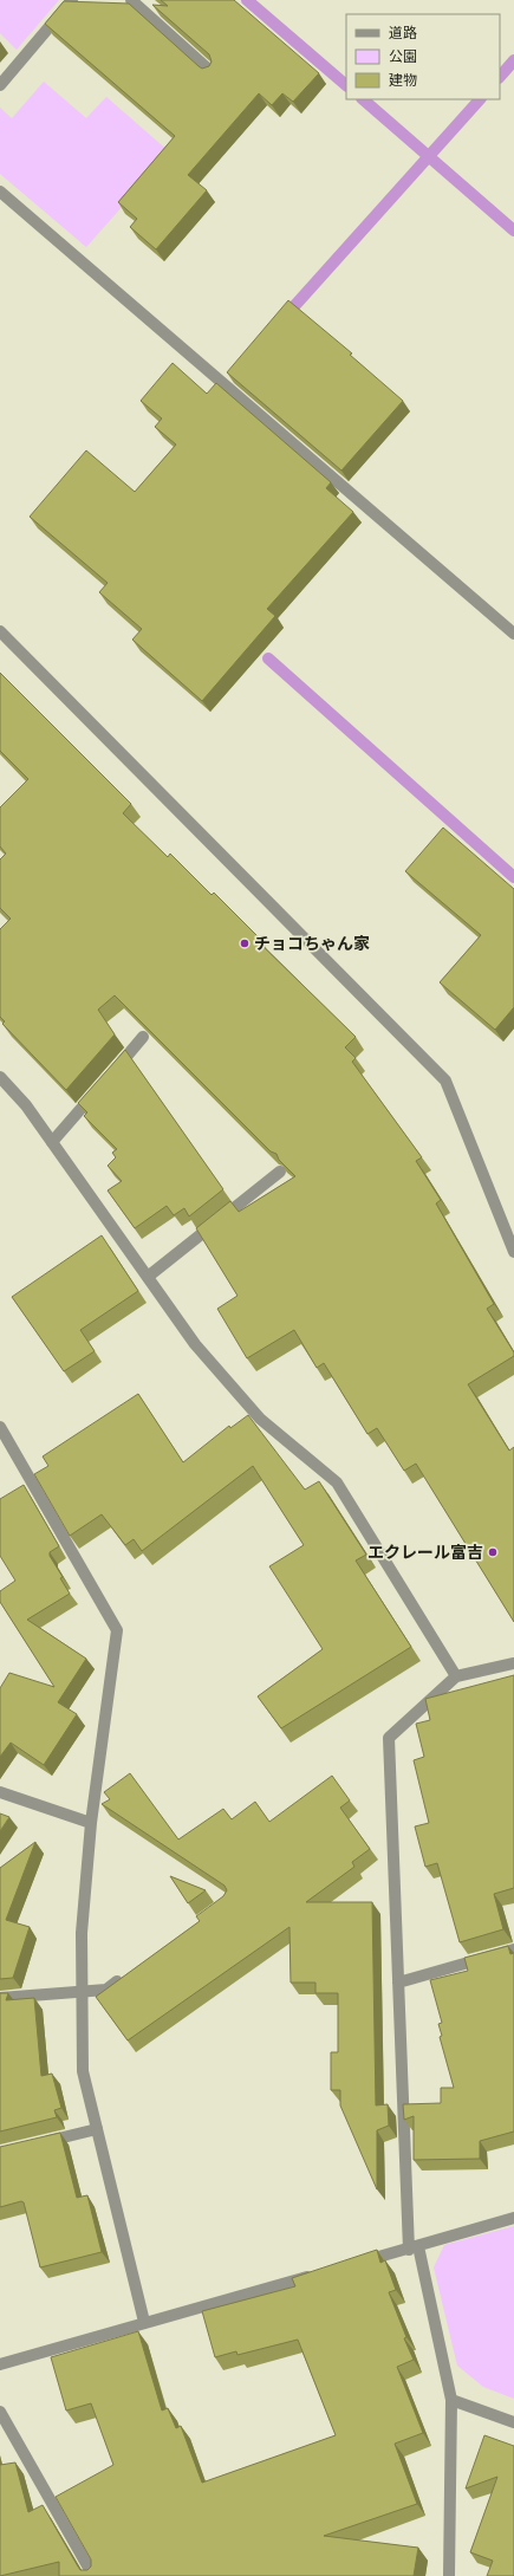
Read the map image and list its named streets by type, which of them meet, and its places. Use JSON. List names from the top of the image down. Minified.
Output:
{"places":["チョコちゃん家","エクレール富吉"],"legend":["道路","公園","建物"]}
